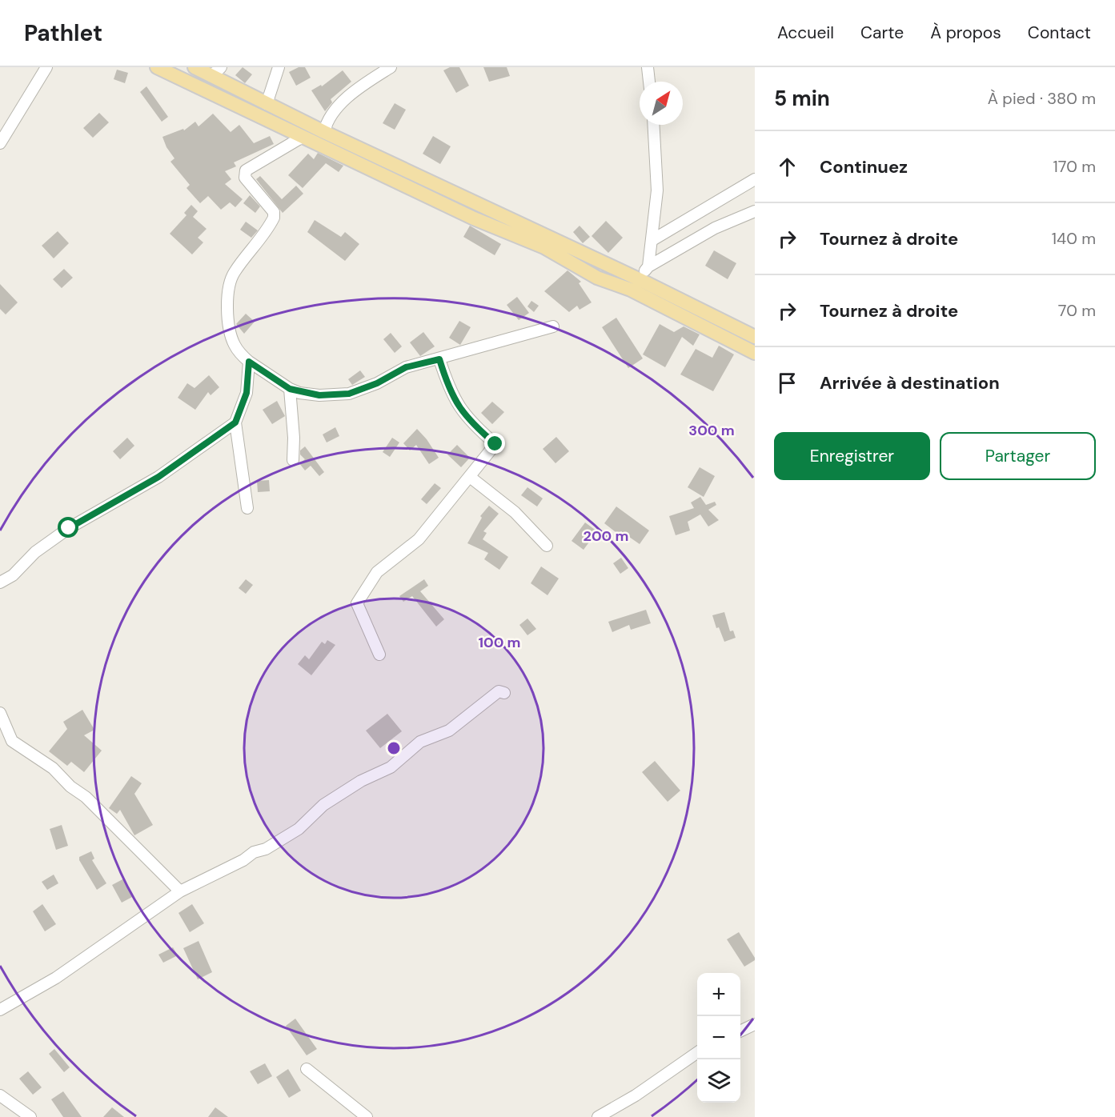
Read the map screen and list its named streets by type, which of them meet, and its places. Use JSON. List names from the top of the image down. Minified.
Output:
{"north":"top right","page":{"header":"Pathlet","nav":["Accueil","Carte","À propos","Contact"],"heading":["5 min","À pied · 380 m"],"list":[["Continuez","170 m"],["Tournez à droite","140 m"],["Tournez à droite","70 m"],"Arrivée à destination"],"buttons":["Enregistrer","Partager"],"map_buttons":["+","−"]},"rings":["300 m","200 m","100 m"]}
